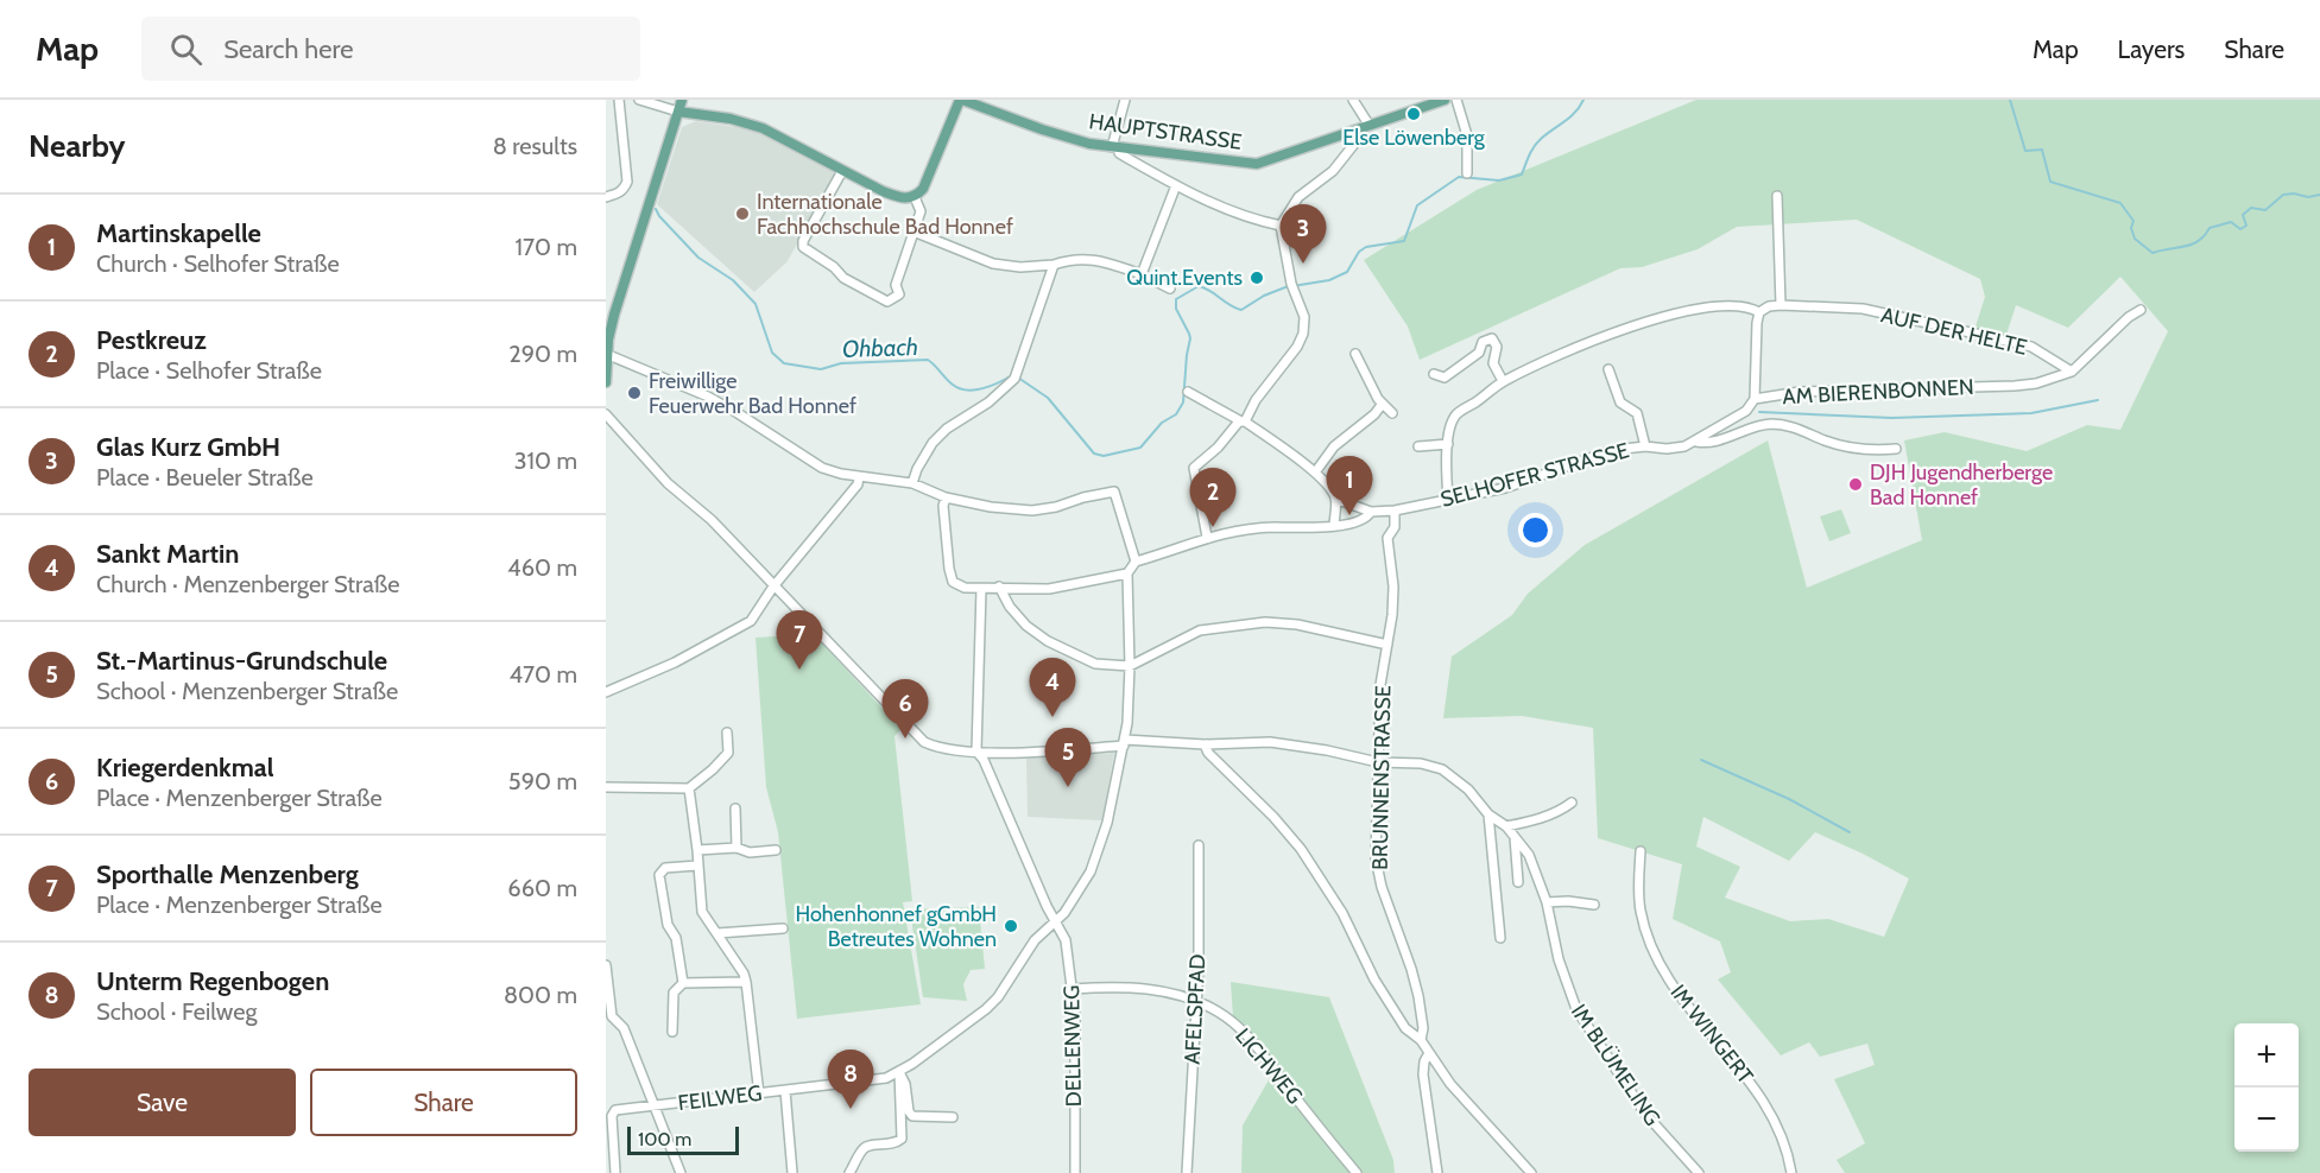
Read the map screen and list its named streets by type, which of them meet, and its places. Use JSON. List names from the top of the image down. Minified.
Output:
{"streets":{"main road":["HAUPTSTRASSE"],"street":["AUF DER HELTE","AM BIERENBONNEN","SELHOFER STRASSE","BRUNNENSTRASSE","AFELSPFAD","IM WINGERT","DELLENWEG","IM BLÜMELING","LICHWEG","FEILWEG"]},"crossings":[["AUF DER HELTE","AM BIERENBONNEN"],["AM BIERENBONNEN","SELHOFER STRASSE"],["SELHOFER STRASSE","BRUNNENSTRASSE"],["BRUNNENSTRASSE","IM BLÜMELING"],["AFELSPFAD","LICHWEG"],["DELLENWEG","IM BLÜMELING"],["DELLENWEG","LICHWEG"]],"water":["Ohbach"],"places":["Else Löwenberg","Internationale Fachhochschule Bad Honnef","Quint.Events","Freiwillige Feuerwehr Bad Honnef","DJH Jugendherberge Bad Honnef","Hohenhonnef gGmbH Betreutes Wohnen"],"scale_bar":"100 m","page":{"header":"Map","search":"Search here","nav":["Map","Layers","Share"],"heading":["Nearby","8 results"],"list":[{"mark":"1","name":"Martinskapelle","note":"Church · Selhofer Straße","value":"170 m"},{"mark":"2","name":"Pestkreuz","note":"Place · Selhofer Straße","value":"290 m"},{"mark":"3","name":"Glas Kurz GmbH","note":"Place · Beueler Straße","value":"310 m"},{"mark":"4","name":"Sankt Martin","note":"Church · Menzenberger Straße","value":"460 m"},{"mark":"5","name":"St.-Martinus-Grundschule","note":"School · Menzenberger Straße","value":"470 m"},{"mark":"6","name":"Kriegerdenkmal","note":"Place · Menzenberger Straße","value":"590 m"},{"mark":"7","name":"Sporthalle Menzenberg","note":"Place · Menzenberger Straße","value":"660 m"},{"mark":"8","name":"Unterm Regenbogen","note":"School · Feilweg","value":"800 m"}],"pins":["3","1","2","7","4","6","5","8"],"map_buttons":["+","−"],"buttons":["Save","Share"],"scale":"100 m"}}
